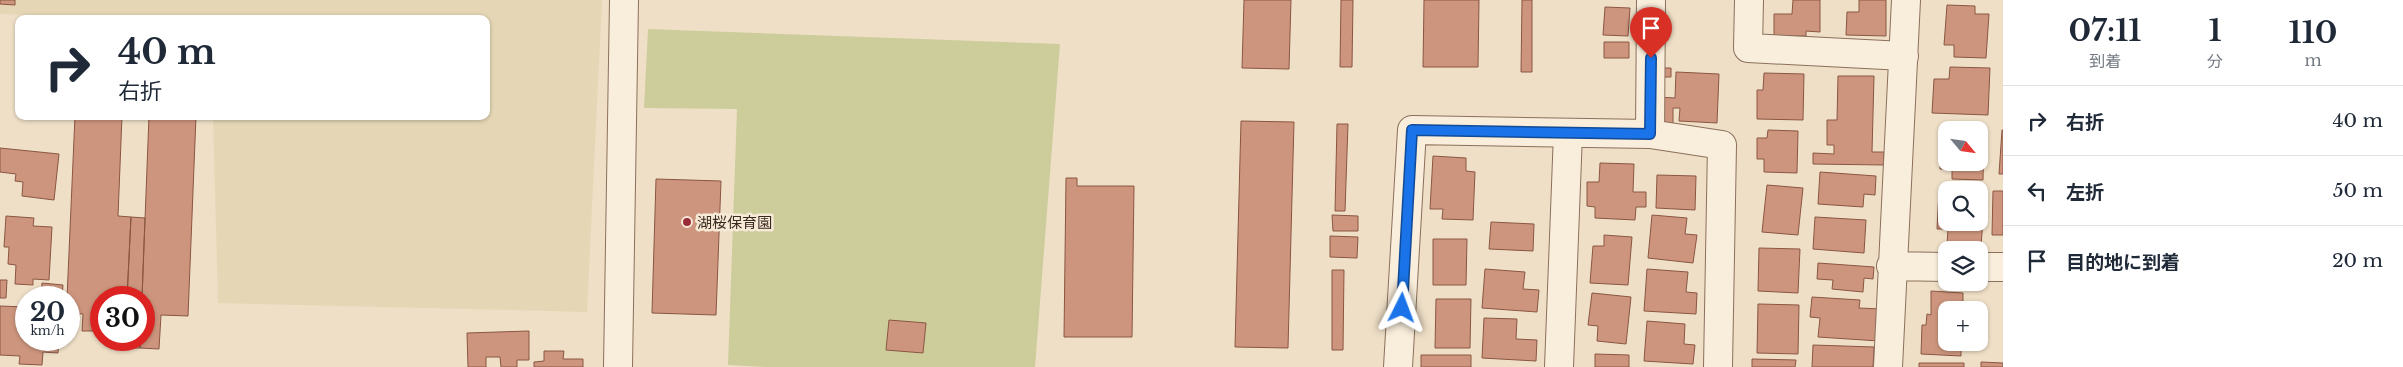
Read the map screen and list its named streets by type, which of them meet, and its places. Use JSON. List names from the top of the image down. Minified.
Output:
{"places":["湖桜保育園"],"north":"bottom right","page":{"eta":["07:11","到着","1","分","110","m"],"turn":["40 m","右折"],"list":[{"name":"右折","value":"40 m"},{"name":"左折","value":"50 m"},{"name":"目的地に到着","value":"20 m"}],"map_buttons":"+","speed":"20 km/h","limit":"30"}}
